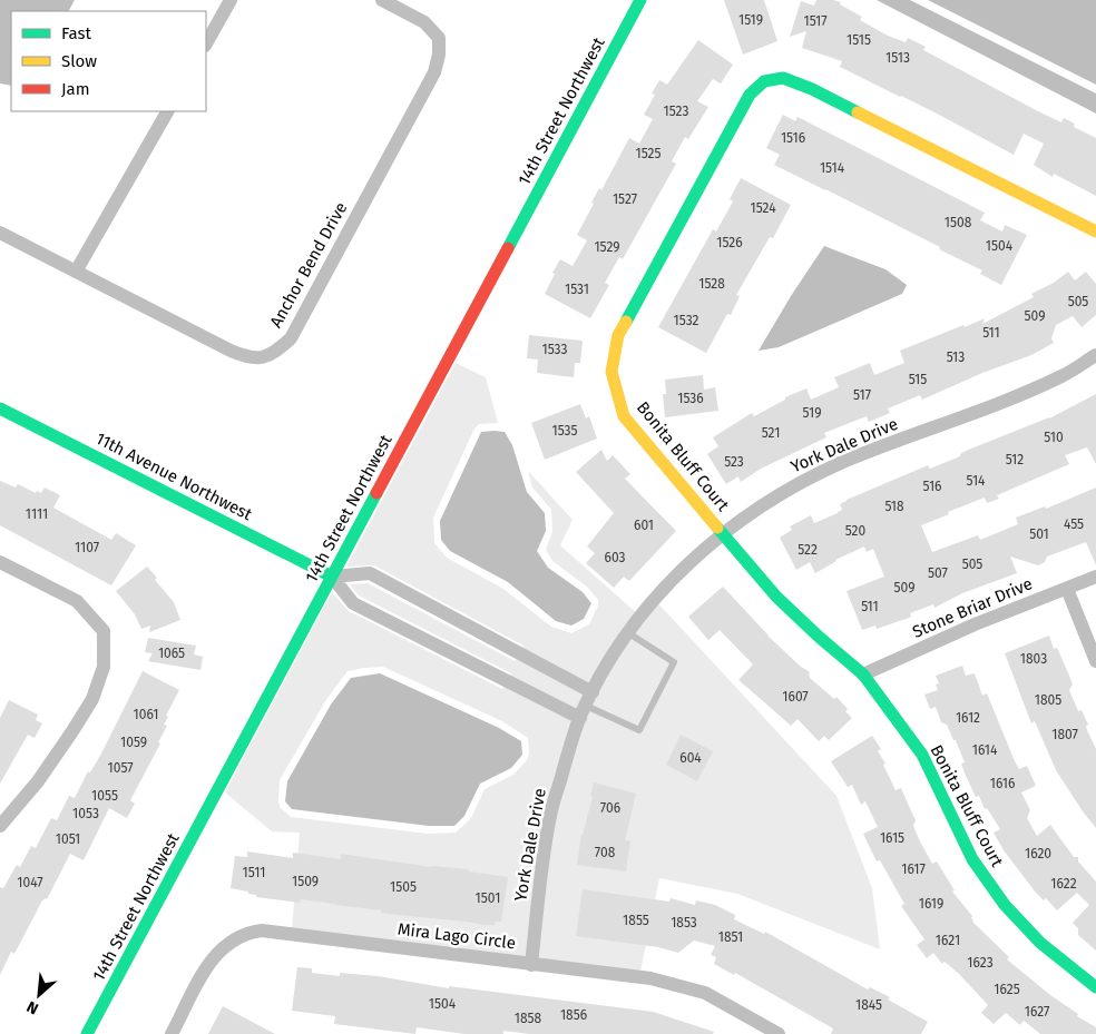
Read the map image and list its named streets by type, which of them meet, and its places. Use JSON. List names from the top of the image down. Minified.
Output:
{"streets":{"street":["14th Street Northwest","Anchor Bend Drive","York Dale Drive","Bonita Bluff Court","11th Avenue Northwest","Stone Briar Drive","Mira Lago Circle"]},"crossings":[["14th Street Northwest","11th Avenue Northwest"],["York Dale Drive","Bonita Bluff Court"],["York Dale Drive","11th Avenue Northwest"],["York Dale Drive","Mira Lago Circle"],["Bonita Bluff Court","Stone Briar Drive"]],"house_numbers":["1519","1517","1515","1513","1523","1516","1525","1514","1527","1524","1508","1526","1504","1529","1528","1531","505","509","1532","511","1533","513","515","517","1536","519","1535","521","510","512","523","514","516","518","1111","455","601","520","501","1107","522","603","505","507","509","511","1065","1803","1607","1805","1061","1612","1807","1059","1614","604","1057","1616","1055","706","1053","1615","1051","708","1620","1617","1511","1509","1047","1622","1505","1501","1619","1855","1853","1851","1621","1623","1625","1504","1845","1627","1856","1858"],"legend":["Fast","Slow","Jam"],"north":"bottom left"}
